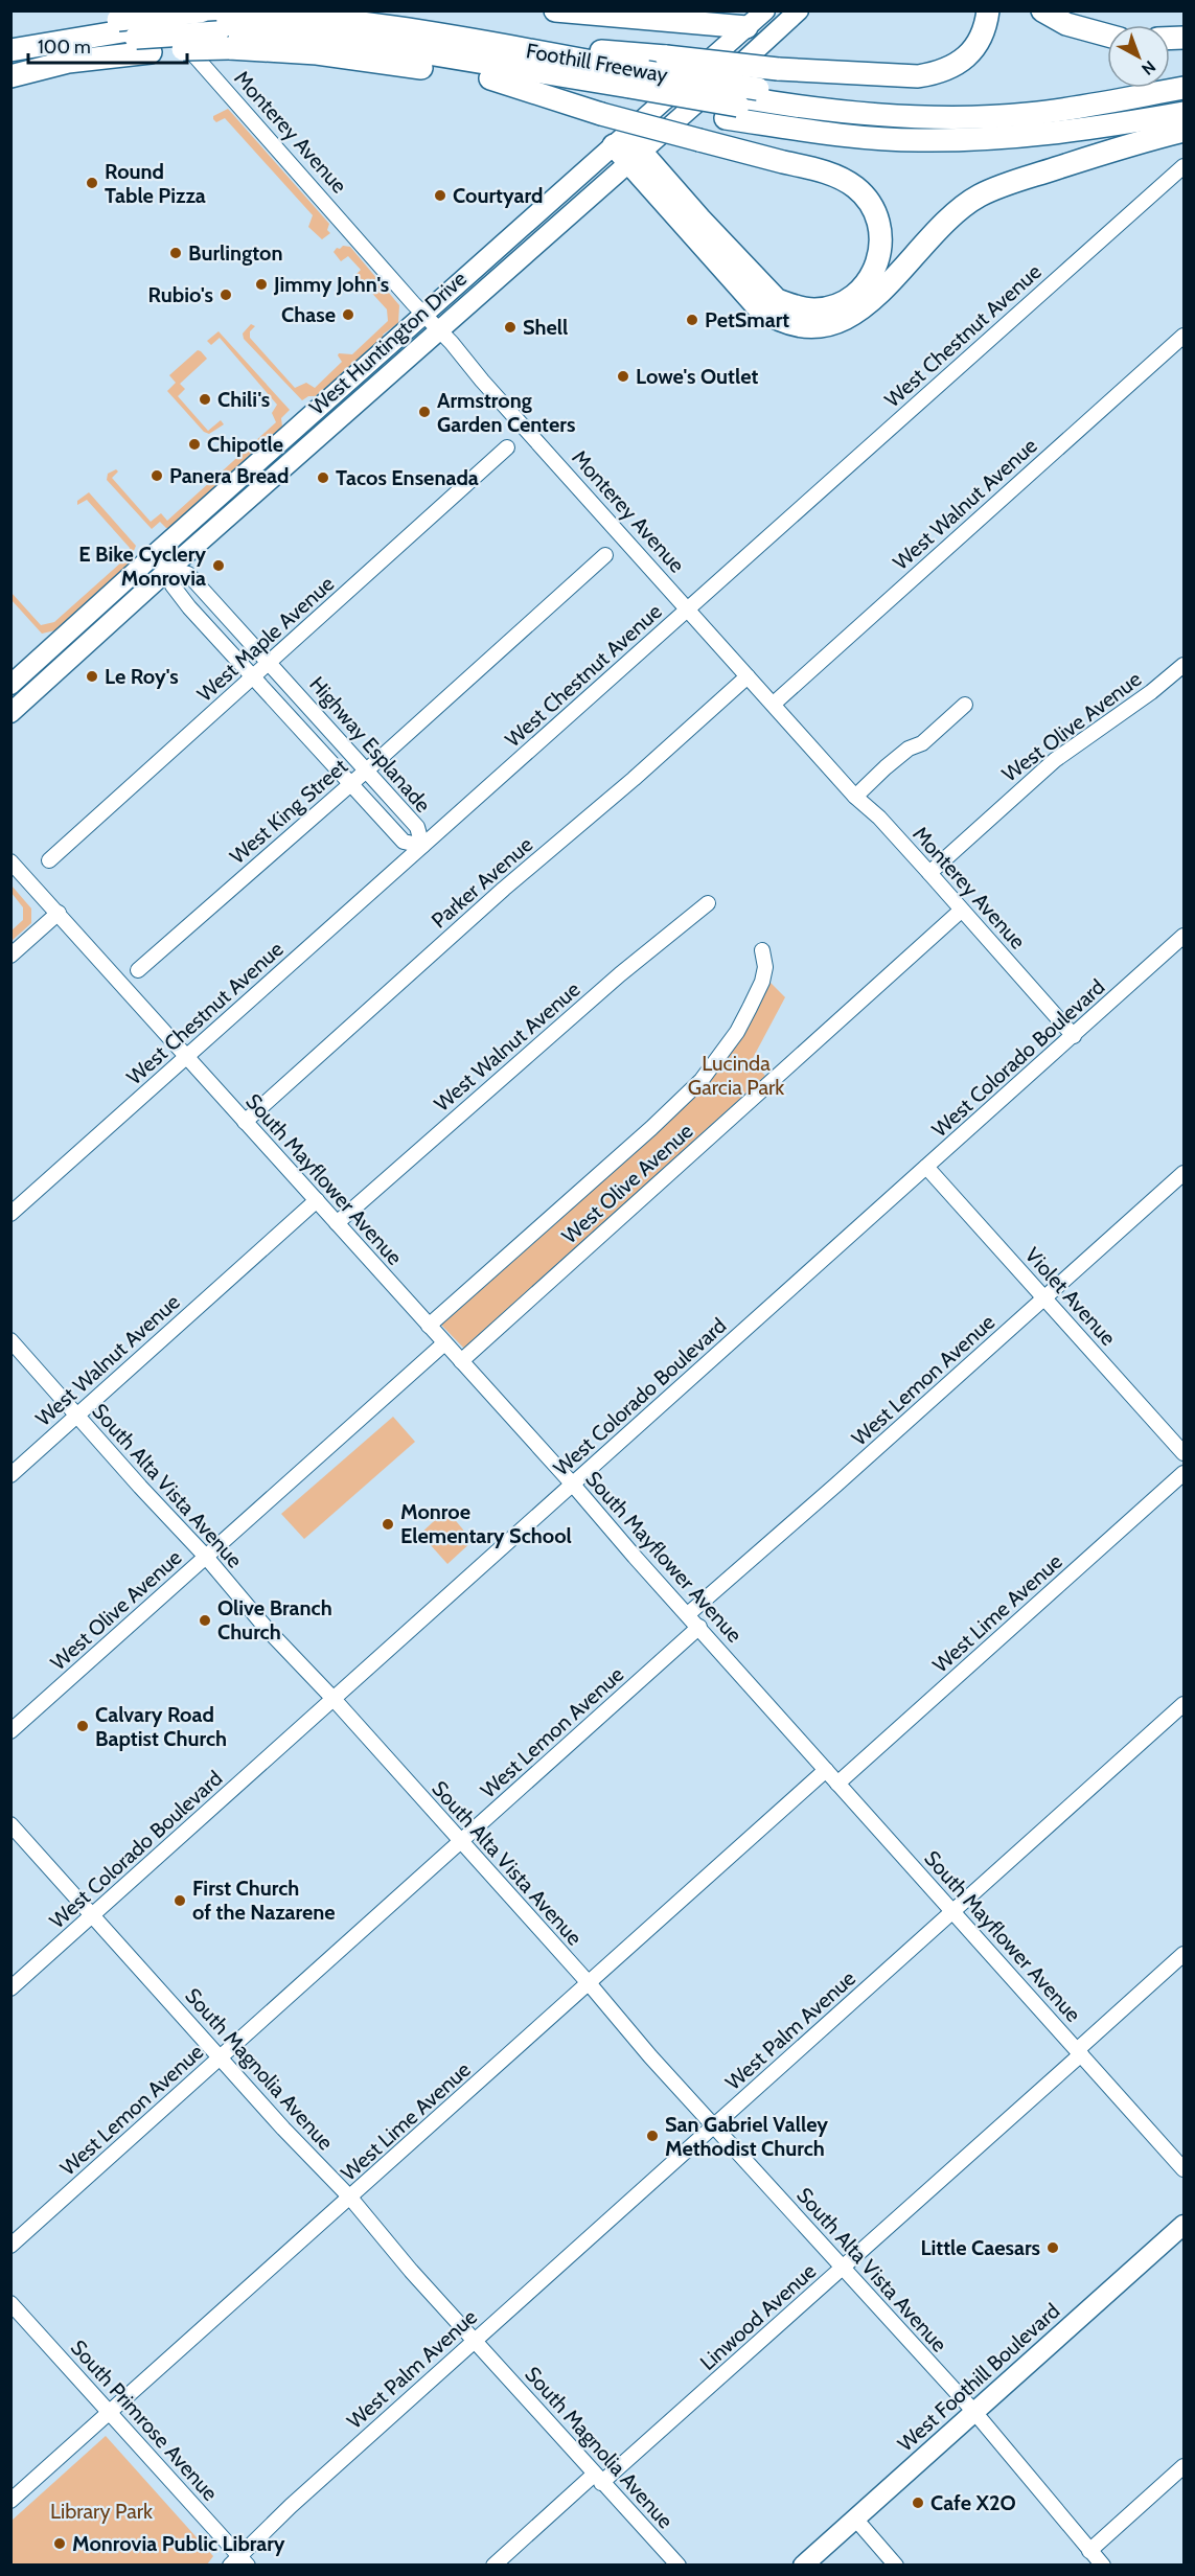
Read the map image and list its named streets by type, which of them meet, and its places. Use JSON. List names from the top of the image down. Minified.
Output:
{"streets":{"highway":["Foothill Freeway"],"main road":["West Huntington Drive","West Foothill Boulevard"],"street":["Monterey Avenue","West Chestnut Avenue","West Walnut Avenue","West Maple Avenue","West Olive Avenue","Highway Esplanade","West King Street","Parker Avenue","West Colorado Boulevard","South Mayflower Avenue","Violet Avenue","West Lemon Avenue","South Alta Vista Avenue","West Lime Avenue","West Palm Avenue","South Magnolia Avenue","Linwood Avenue","South Primrose Avenue"]},"crossings":[["Monterey Avenue","West Chestnut Avenue"],["Monterey Avenue","West Huntington Drive"],["Monterey Avenue","West Walnut Avenue"],["Monterey Avenue","West Olive Avenue"],["Monterey Avenue","Parker Avenue"],["Monterey Avenue","West Colorado Boulevard"],["West Chestnut Avenue","Highway Esplanade"],["West Chestnut Avenue","South Mayflower Avenue"],["West Huntington Drive","Highway Esplanade"],["West Walnut Avenue","South Mayflower Avenue"],["West Walnut Avenue","South Alta Vista Avenue"],["West Maple Avenue","Highway Esplanade"],["West Olive Avenue","South Mayflower Avenue"],["West Olive Avenue","South Alta Vista Avenue"],["Highway Esplanade","West King Street"],["Parker Avenue","South Mayflower Avenue"],["West Colorado Boulevard","South Mayflower Avenue"],["West Colorado Boulevard","Violet Avenue"],["West Colorado Boulevard","South Alta Vista Avenue"],["West Colorado Boulevard","South Magnolia Avenue"],["South Mayflower Avenue","West Lemon Avenue"],["South Mayflower Avenue","West Lime Avenue"],["South Mayflower Avenue","West Palm Avenue"],["South Mayflower Avenue","Linwood Avenue"],["Violet Avenue","West Lemon Avenue"],["West Lemon Avenue","South Alta Vista Avenue"],["West Lemon Avenue","South Magnolia Avenue"],["South Alta Vista Avenue","West Lime Avenue"],["South Alta Vista Avenue","West Palm Avenue"],["South Alta Vista Avenue","Linwood Avenue"],["South Alta Vista Avenue","West Foothill Boulevard"],["West Lime Avenue","South Magnolia Avenue"],["West Lime Avenue","South Primrose Avenue"],["West Palm Avenue","South Magnolia Avenue"],["West Palm Avenue","South Primrose Avenue"],["South Magnolia Avenue","Linwood Avenue"]],"parks":["Lucinda Garcia Park","Library Park"],"places":["Round Table Pizza","Courtyard","Burlington","Jimmy John's","Rubio's","Chase","PetSmart","Shell","Lowe's Outlet","Chili's","Armstrong Garden Centers","Chipotle","Panera Bread","Tacos Ensenada","E Bike Cyclery Monrovia","Le Roy's","Monroe Elementary School","Olive Branch Church","Calvary Road Baptist Church","First Church of the Nazarene","San Gabriel Valley Methodist Church","Little Caesars","Cafe X2O","Monrovia Public Library"],"scale_bar":"100 m","north":"bottom right"}
